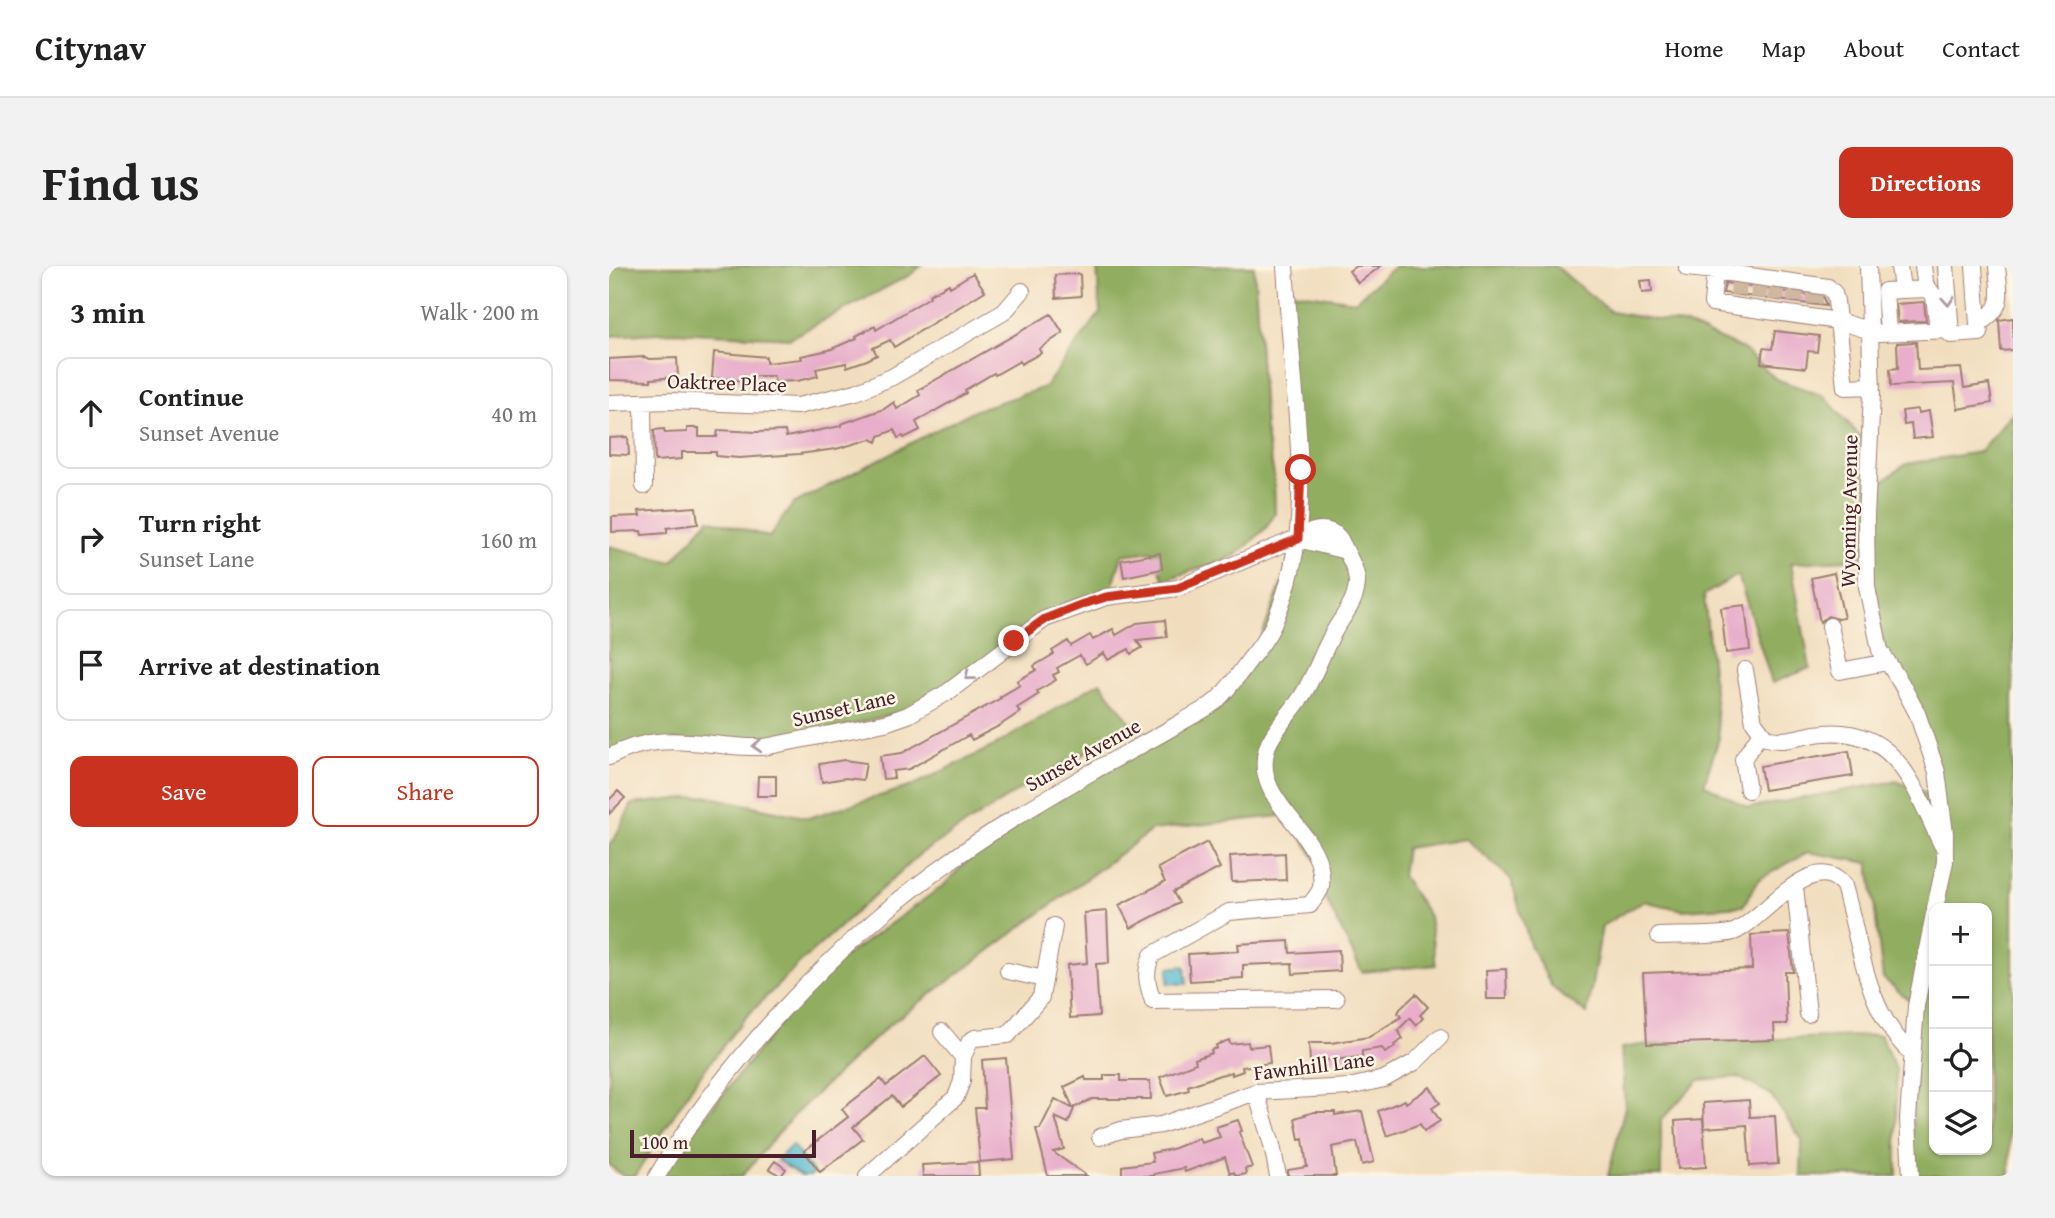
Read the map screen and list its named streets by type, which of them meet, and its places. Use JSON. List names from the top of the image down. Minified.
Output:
{"streets":{"street":["Oaktree Place","Wyoming Avenue","Sunset Lane","Sunset Avenue","Fawnhill Lane"]},"crossings":[["Sunset Lane","Sunset Avenue"]],"one_way":["Sunset Lane"],"scale_bar":"100 m","page":{"header":"Citynav","nav":["Home","Map","About","Contact"],"title":"Find us","buttons":["Directions",["Save","Share"]],"heading":["3 min","Walk · 200 m"],"list":[["Continue","Sunset Avenue","40 m"],["Turn right","Sunset Lane","160 m"],"Arrive at destination"],"map_buttons":["+","−"],"scale":"100 m"}}
